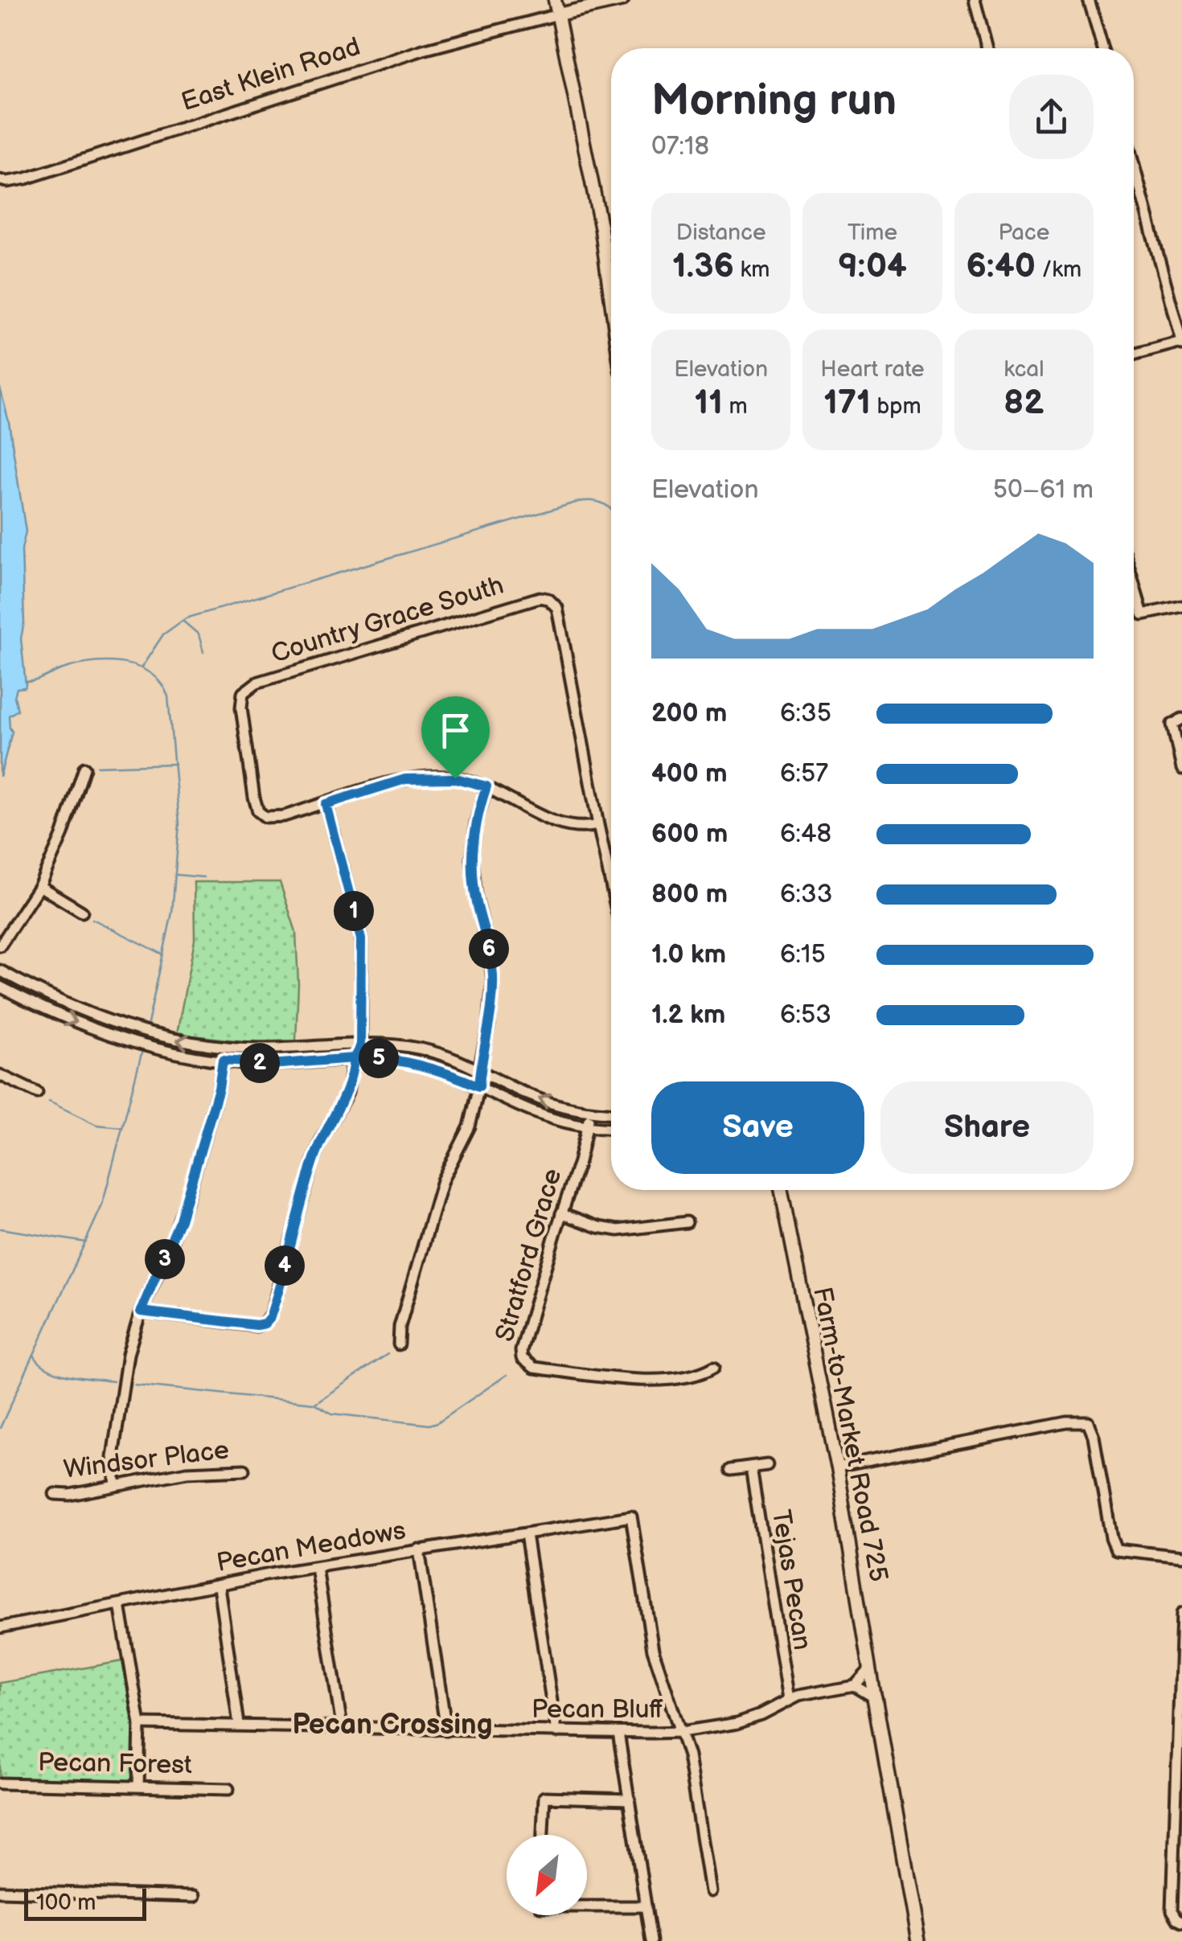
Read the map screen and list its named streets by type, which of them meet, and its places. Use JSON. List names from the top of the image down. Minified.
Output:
{"streets":{"street":["East Klein Road","Country Grace South","Stratford Grace","Farm-to-Market Road 725","Windsor Place","Pecan Meadows","Tejas Pecan","Pecan Bluff","Pecan Forest"]},"crossings":[["Pecan Meadows","Pecan Bluff"],["Tejas Pecan","Pecan Bluff"]],"districts":["Pecan Crossing"],"scale_bar":"100 m","north":"bottom left","page":{"heading":["Morning run","07:18"],"stats":[["Distance","1.36 km"],["Time","9:04"],["Pace","6:40 /km"],["Elevation","11 m"],["Heart rate","171 bpm"],["kcal","82"]],"chart":["Elevation","50–61 m"],"list":[{"name":"200 m","note":"6:35"},{"name":"400 m","note":"6:57"},{"name":"600 m","note":"6:48"},{"name":"800 m","note":"6:33"},{"name":"1.0 km","note":"6:15"},{"name":"1.2 km","note":"6:53"}],"pins":["1","6","5","2","3","4"],"buttons":["Save","Share"],"scale":"100 m"}}
